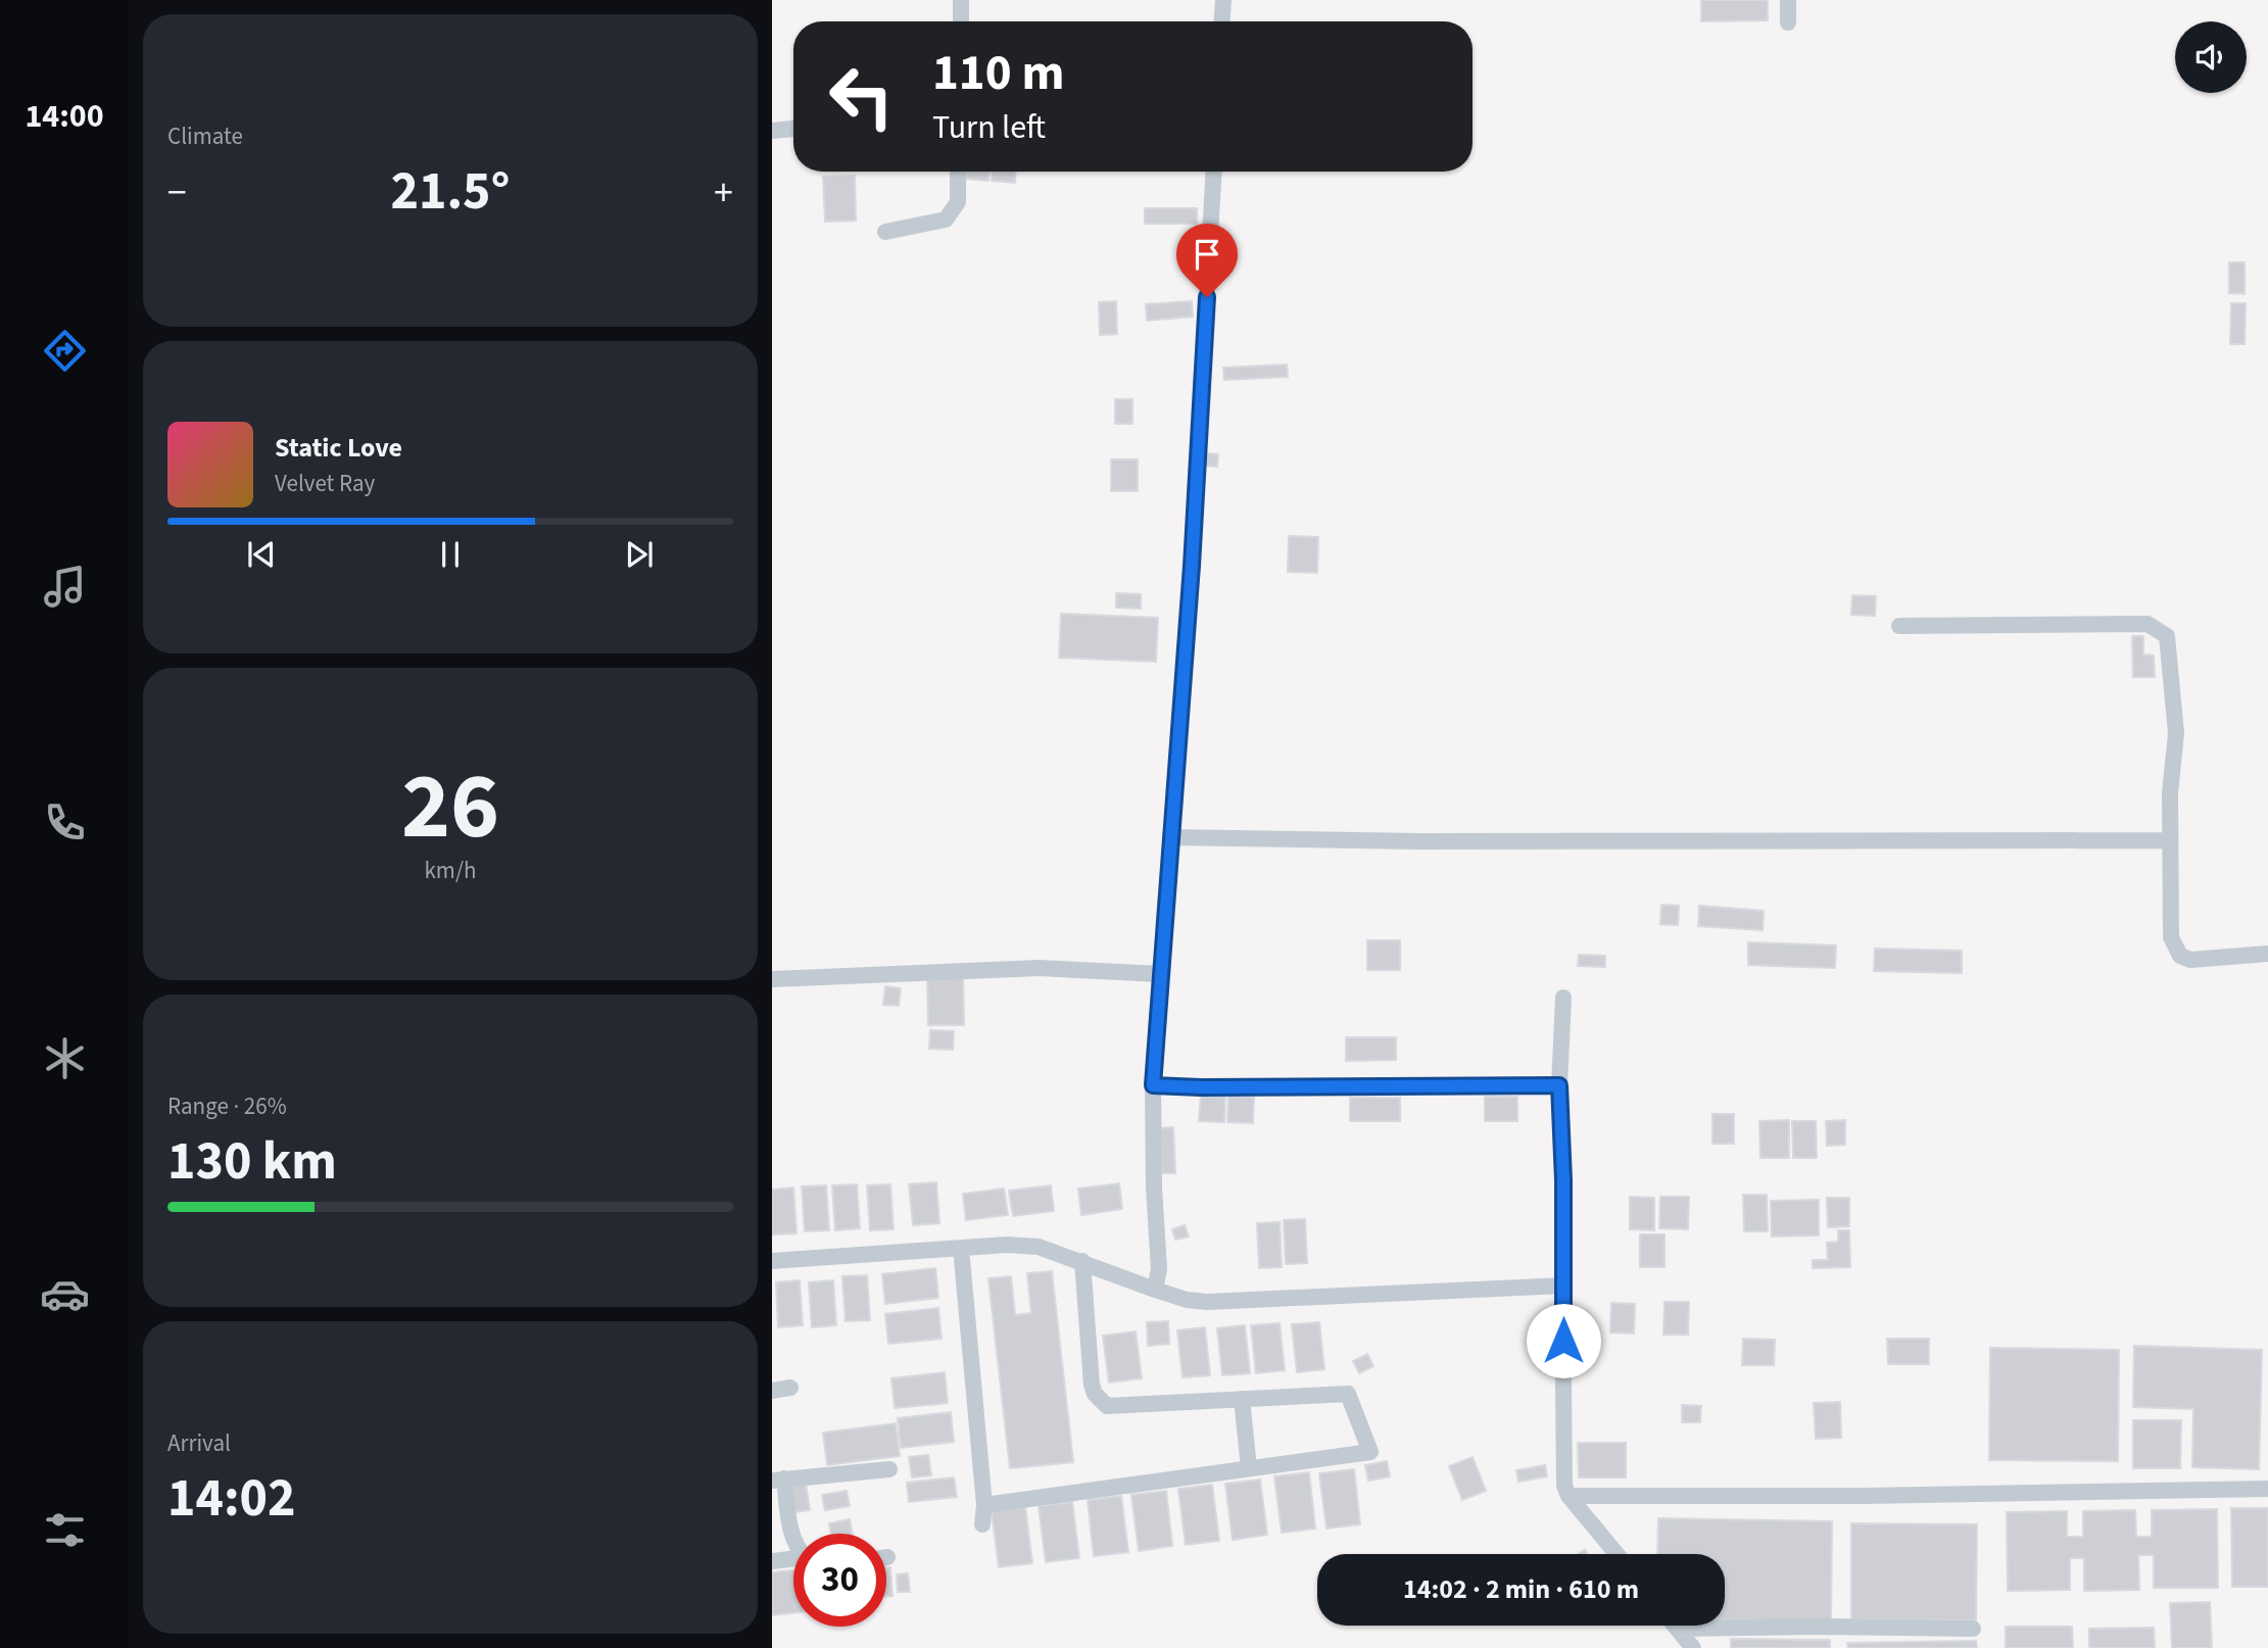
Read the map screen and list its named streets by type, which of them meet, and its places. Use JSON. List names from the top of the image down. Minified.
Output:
{"page":{"tabs":"14:00","tile":["Climate",["26","km/h"],["Range · 26%","130 km"],["Arrival","14:02"]],"turn":["110 m","Turn left"],"heat":["−","21.5°","+"],"song":["Static Love","Velvet Ray"],"limit":"30","trip":"14:02 · 2 min · 610 m"}}
